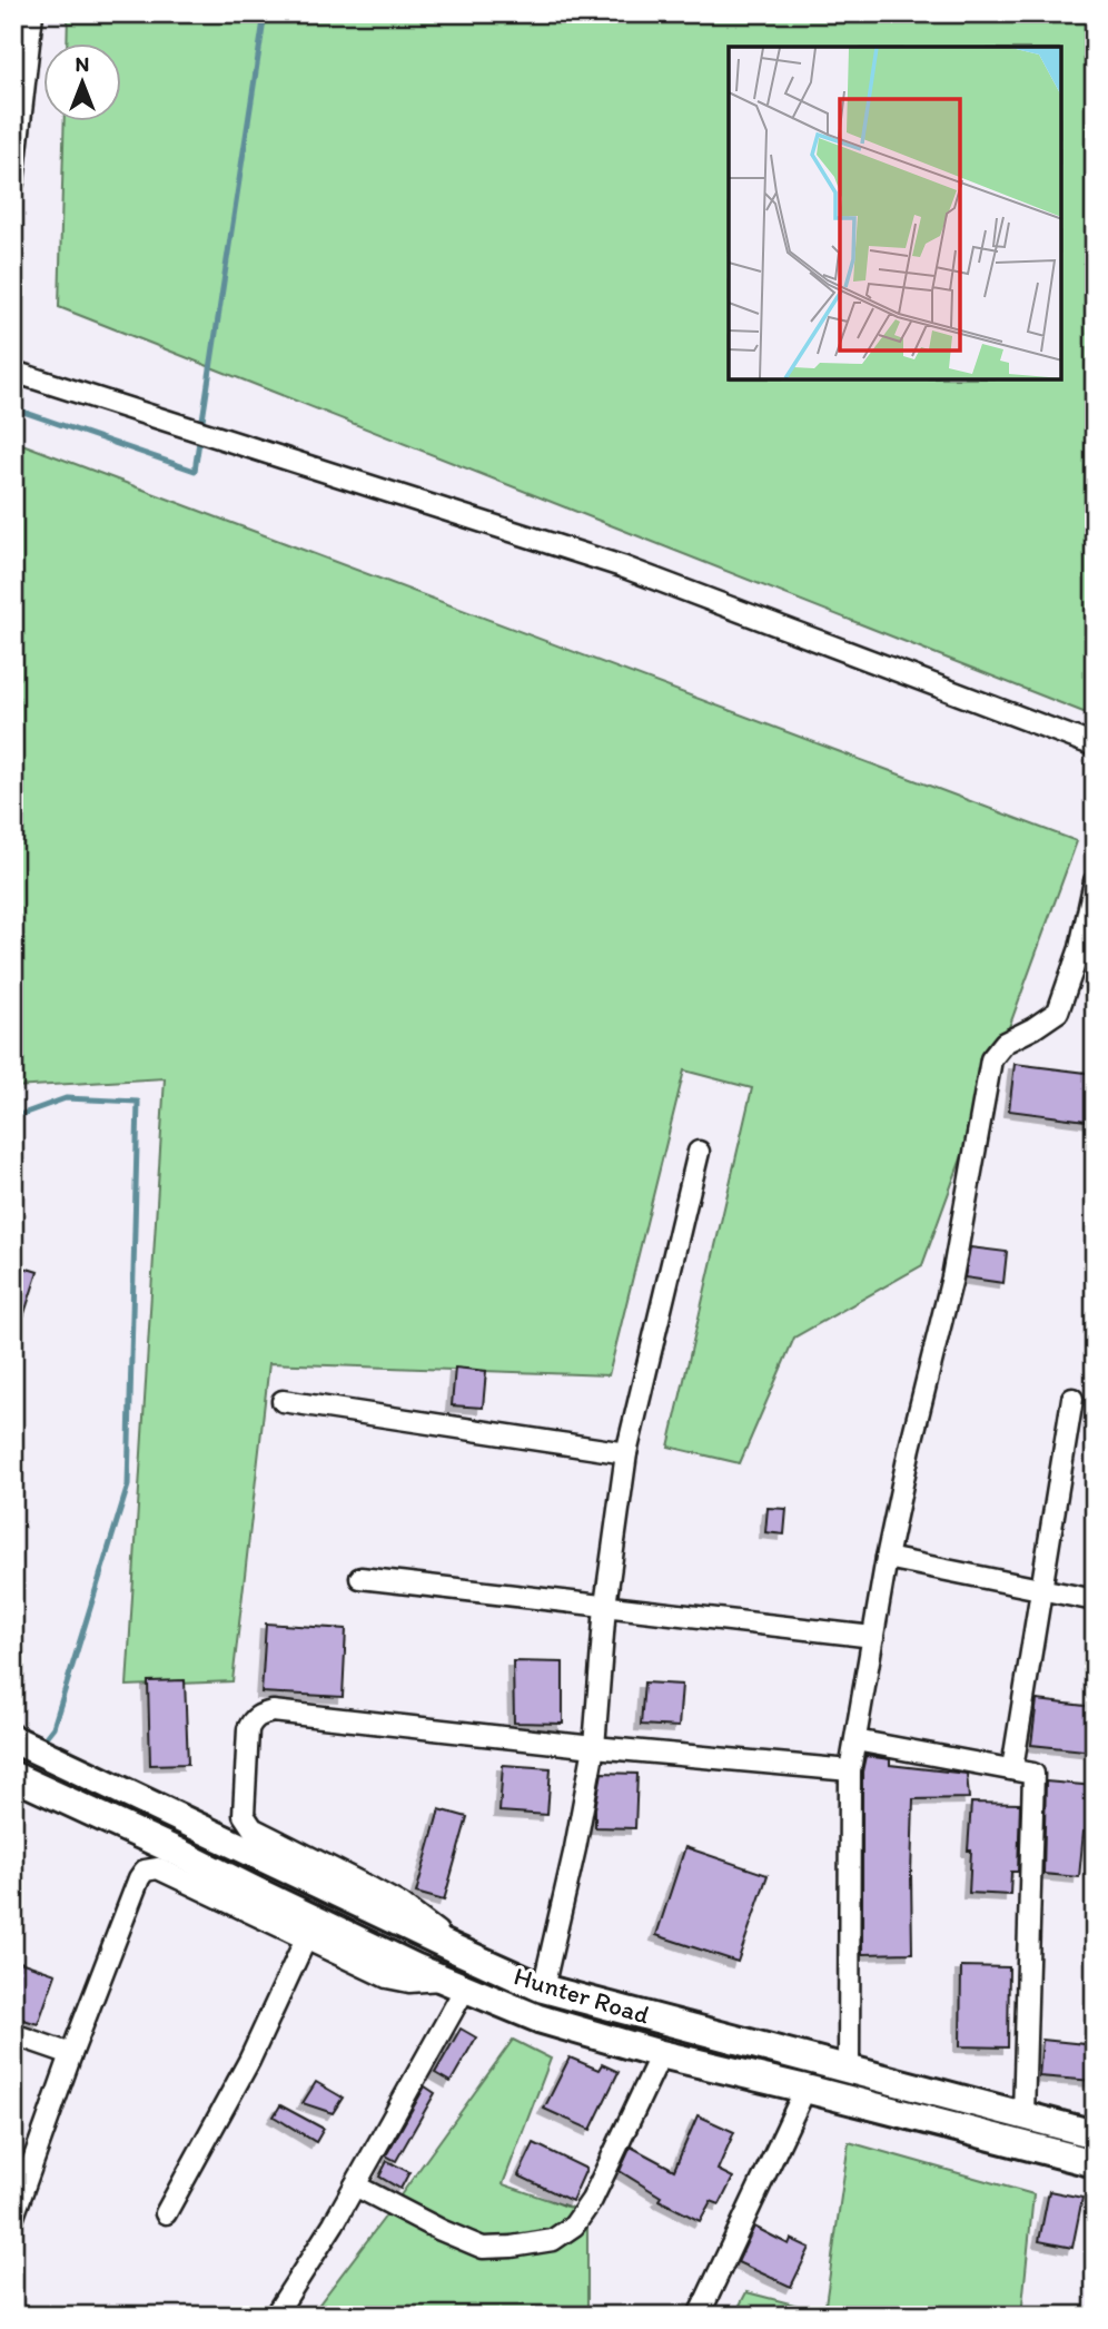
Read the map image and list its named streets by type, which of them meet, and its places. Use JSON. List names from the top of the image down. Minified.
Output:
{"streets":{"street":["Hunter Road"]},"north":"top"}
